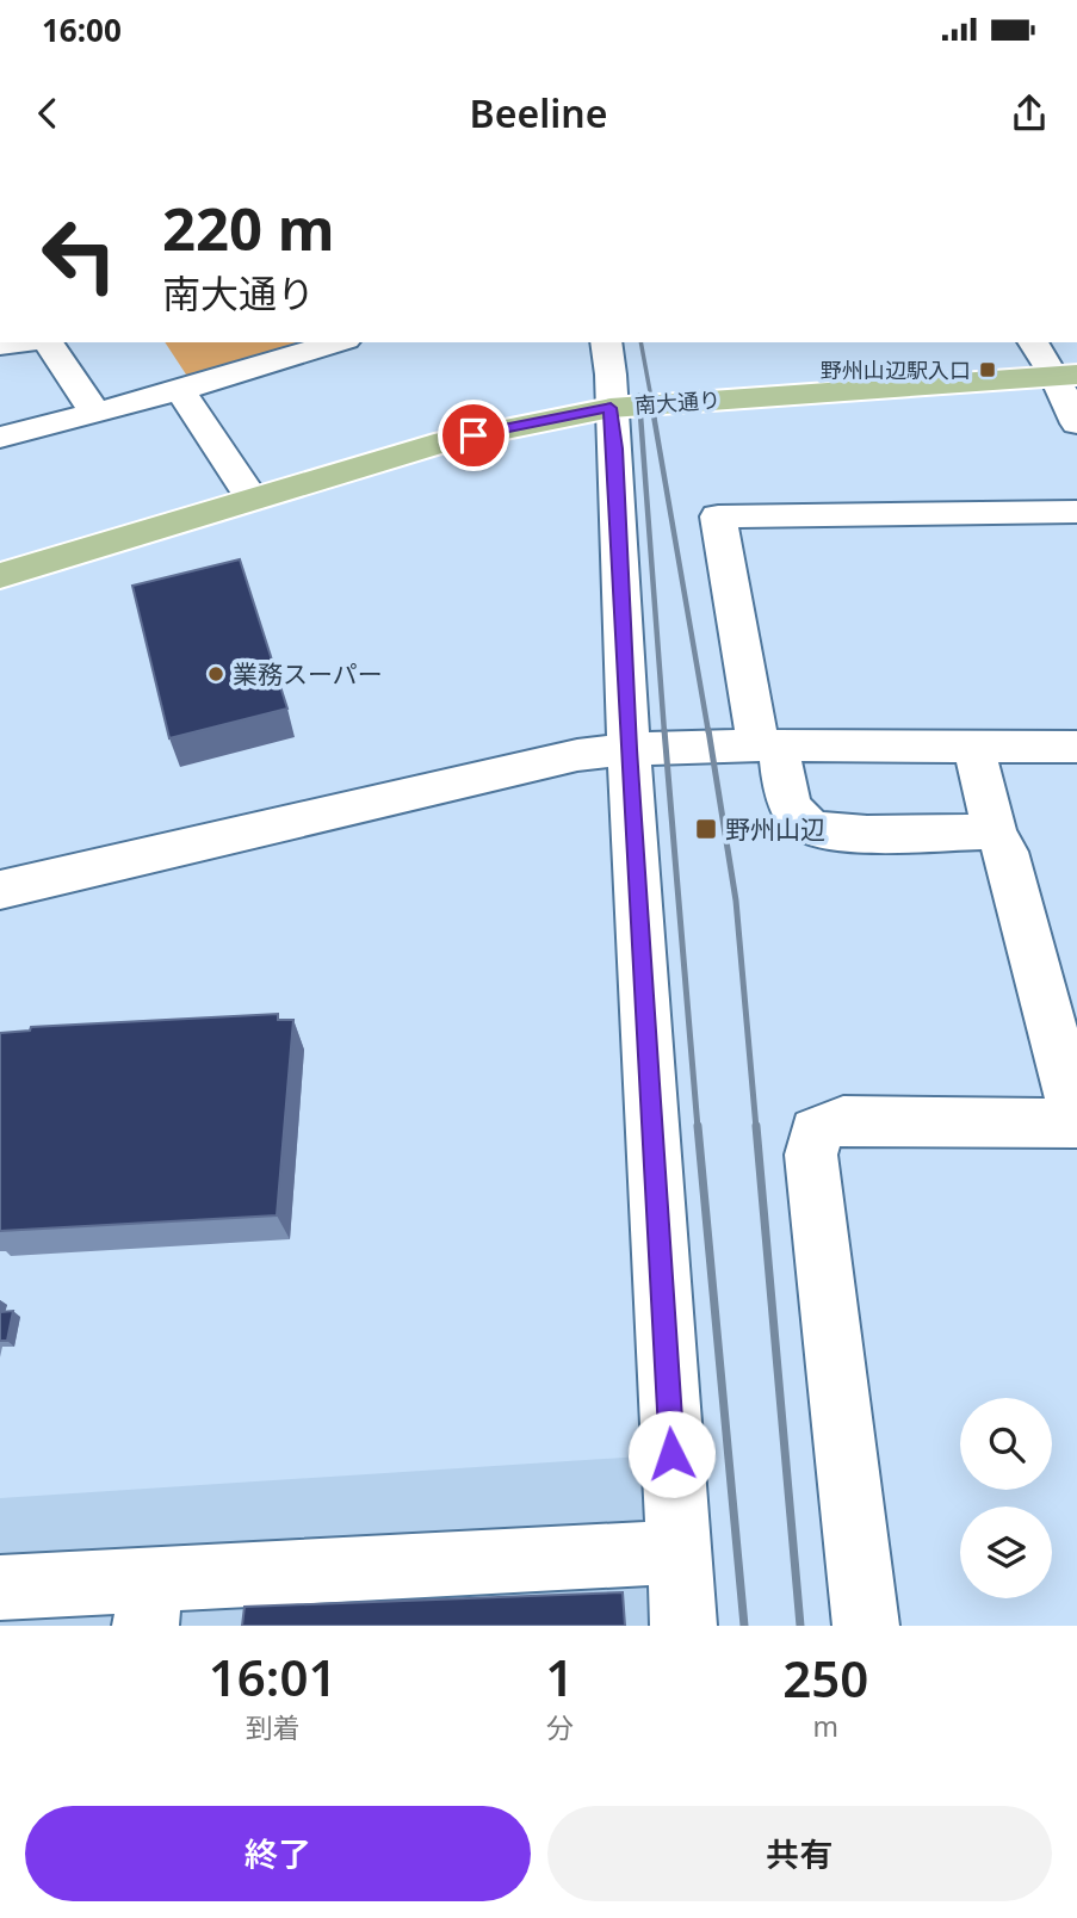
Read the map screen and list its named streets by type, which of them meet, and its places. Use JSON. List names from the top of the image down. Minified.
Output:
{"streets":{"main road":["南大通り"]},"places":{"transit":["野州山辺駅入口","野州山辺"],"other":["業務スーパー"]},"page":{"status":"16:00","header":"Beeline","turn":["220 m","南大通り"],"eta":["16:01","到着","1","分","250","m"],"buttons":["終了","共有"]}}
